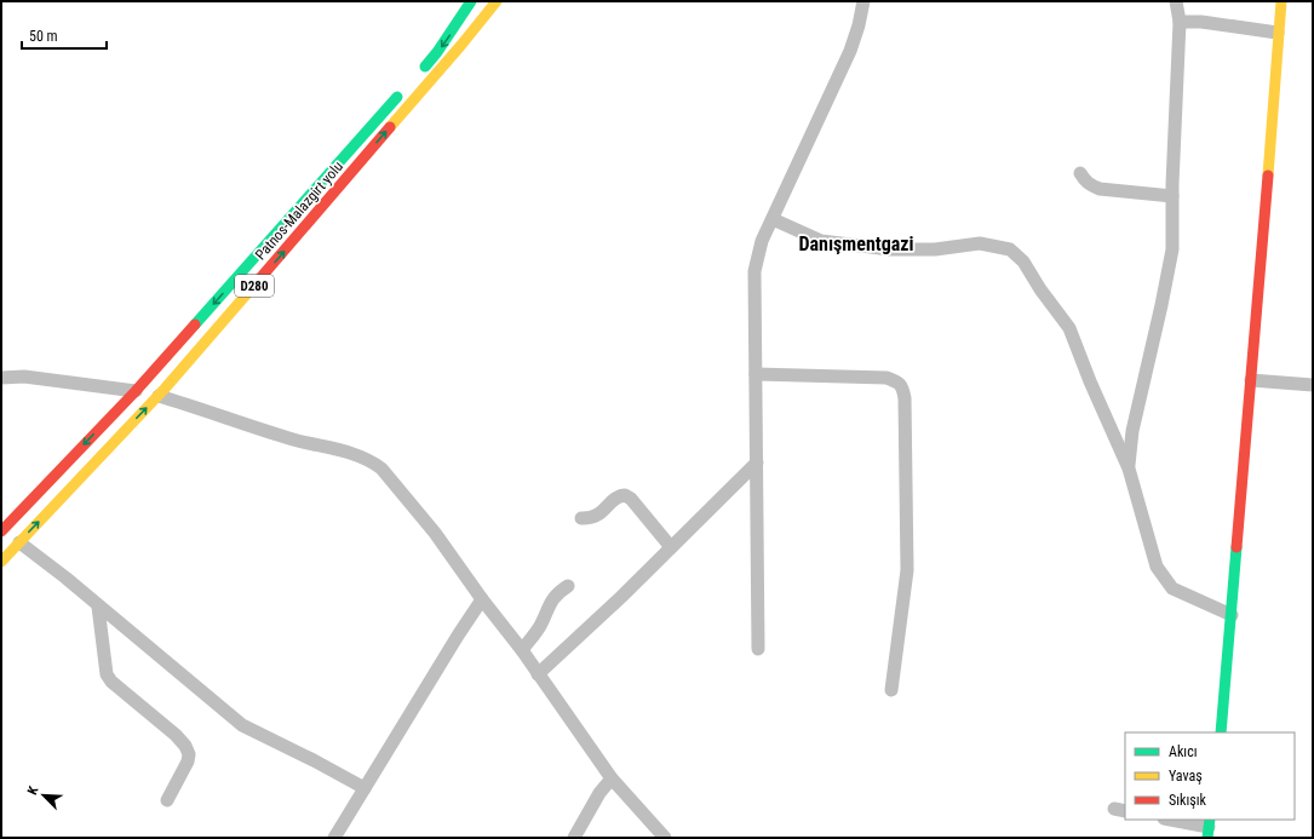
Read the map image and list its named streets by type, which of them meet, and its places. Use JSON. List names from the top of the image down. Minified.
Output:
{"streets":{"main road":["Patnos-Malazgirt yolu","D280"]},"districts":["Danışmentgazi"],"legend":["Akıcı","Yavaş","Sıkışık"],"scale_bar":"50 m","north":"top left"}
